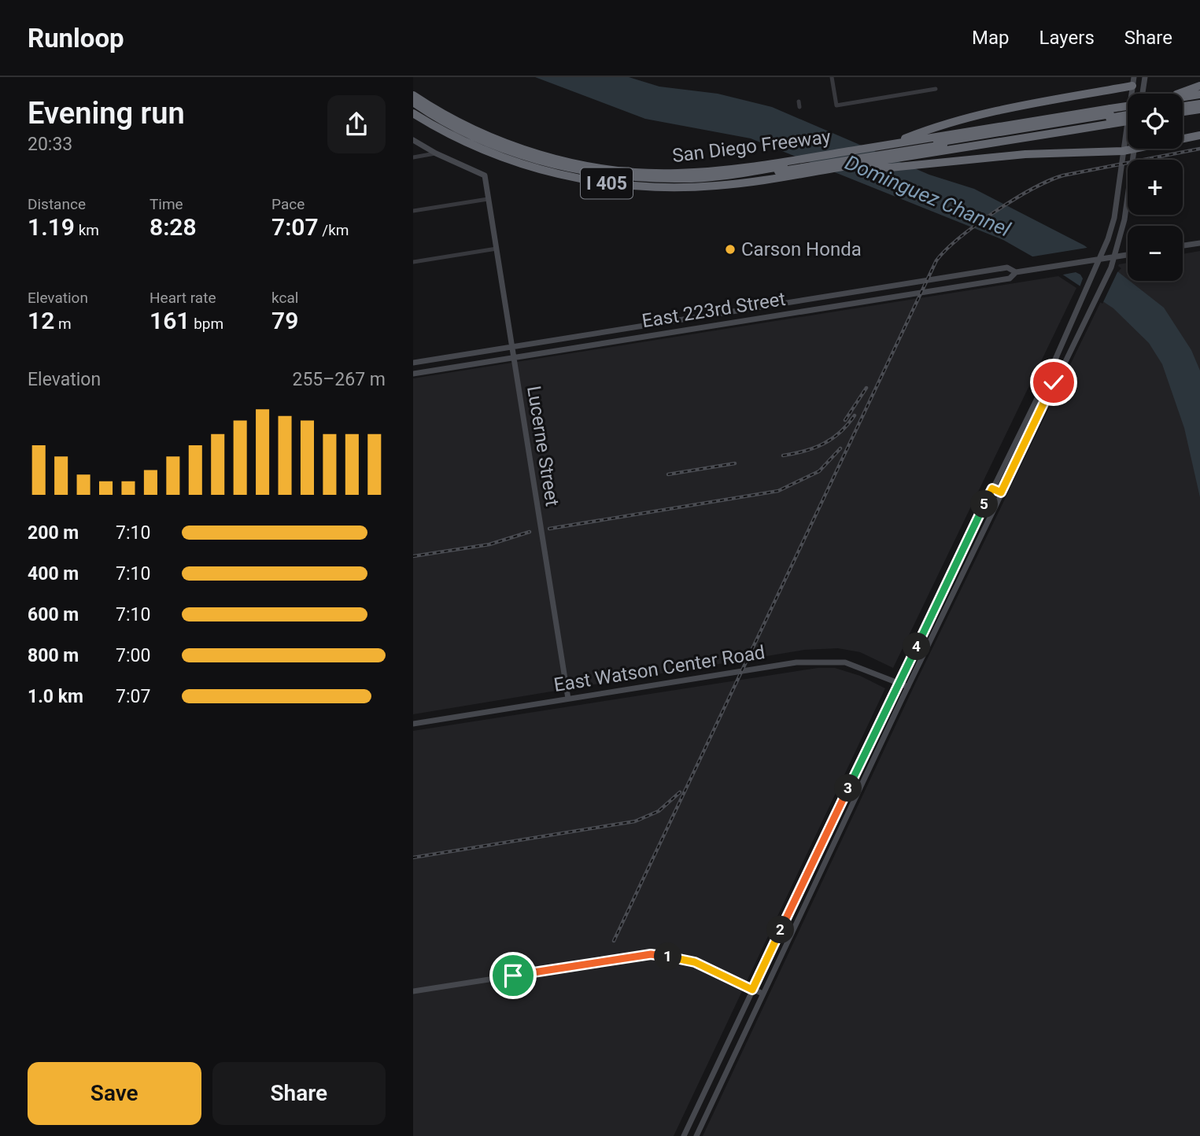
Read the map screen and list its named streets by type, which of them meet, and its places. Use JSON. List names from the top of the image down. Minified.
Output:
{"streets":{"highway":["San Diego Freeway","I 405"],"main road":["East 223rd Street","Lucerne Street","East Watson Center Road"]},"crossings":[["East 223rd Street","Lucerne Street"],["Lucerne Street","East Watson Center Road"]],"water":["Dominguez Channel"],"places":["Carson Honda"],"page":{"header":"Runloop","nav":["Map","Layers","Share"],"heading":["Evening run","20:33"],"map_buttons":["+","−"],"stats":[["Distance","1.19 km"],["Time","8:28"],["Pace","7:07 /km"],["Elevation","12 m"],["Heart rate","161 bpm"],["kcal","79"]],"chart":["Elevation","255–267 m"],"pins":["5","4","3","2","1"],"list":[{"name":"200 m","note":"7:10"},{"name":"400 m","note":"7:10"},{"name":"600 m","note":"7:10"},{"name":"800 m","note":"7:00"},{"name":"1.0 km","note":"7:07"}],"buttons":["Save","Share"]}}
